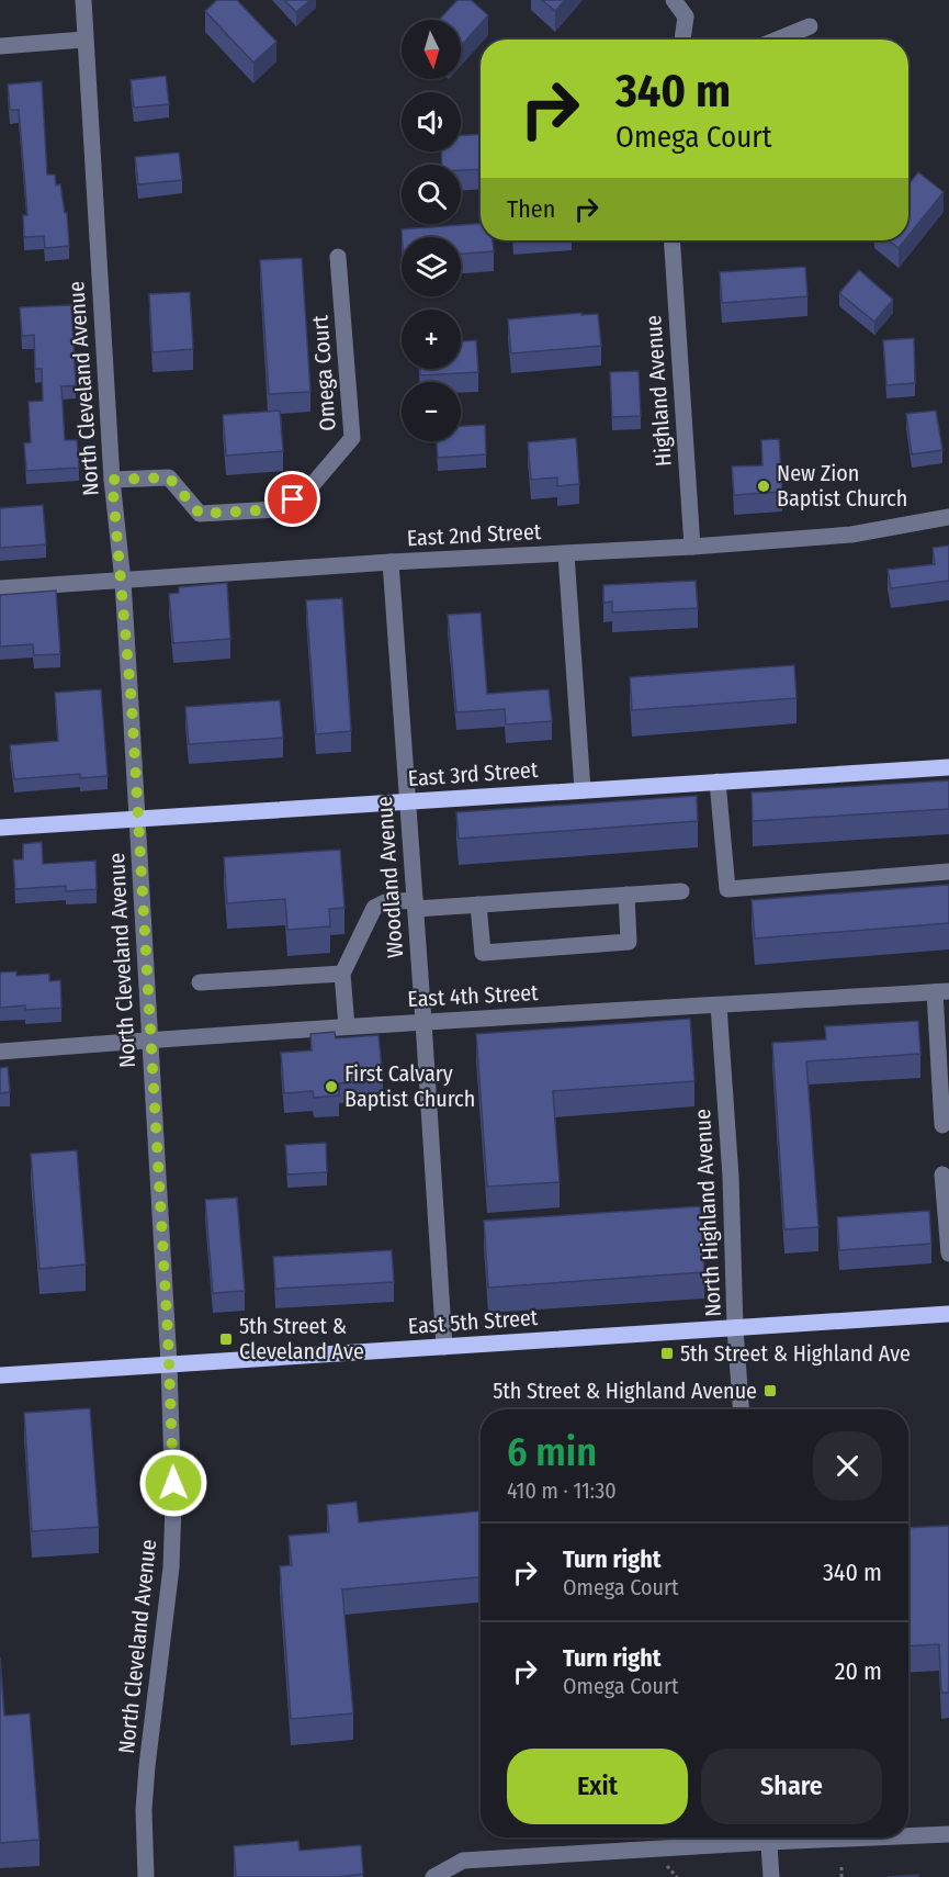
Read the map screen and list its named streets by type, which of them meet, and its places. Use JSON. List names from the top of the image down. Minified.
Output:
{"streets":{"main road":["East 3rd Street","East 5th Street"],"street":["Omega Court","North Cleveland Avenue","Highland Avenue","East 2nd Street","Woodland Avenue","East 4th Street","North Highland Avenue"]},"crossings":[["Omega Court","North Cleveland Avenue"],["North Cleveland Avenue","East 2nd Street"],["North Cleveland Avenue","East 3rd Street"],["North Cleveland Avenue","East 4th Street"],["North Cleveland Avenue","East 5th Street"],["Highland Avenue","East 2nd Street"],["East 2nd Street","Woodland Avenue"],["East 3rd Street","Woodland Avenue"],["Woodland Avenue","East 4th Street"],["Woodland Avenue","East 5th Street"],["East 4th Street","North Highland Avenue"],["North Highland Avenue","East 5th Street"]],"places":{"other":["New Zion Baptist Church","First Calvary Baptist Church"],"transit":["5th Street & Cleveland Ave","5th Street & Highland Ave","5th Street & Highland Avenue"]},"north":"bottom","page":{"map_buttons":["+","−"],"turn":["340 m","Omega Court"],"then":"Then","heading":["6 min","410 m · 11:30"],"list":[{"name":"Turn right","note":"Omega Court","value":"340 m"},{"name":"Turn right","note":"Omega Court","value":"20 m"}],"buttons":["Exit","Share"]}}
